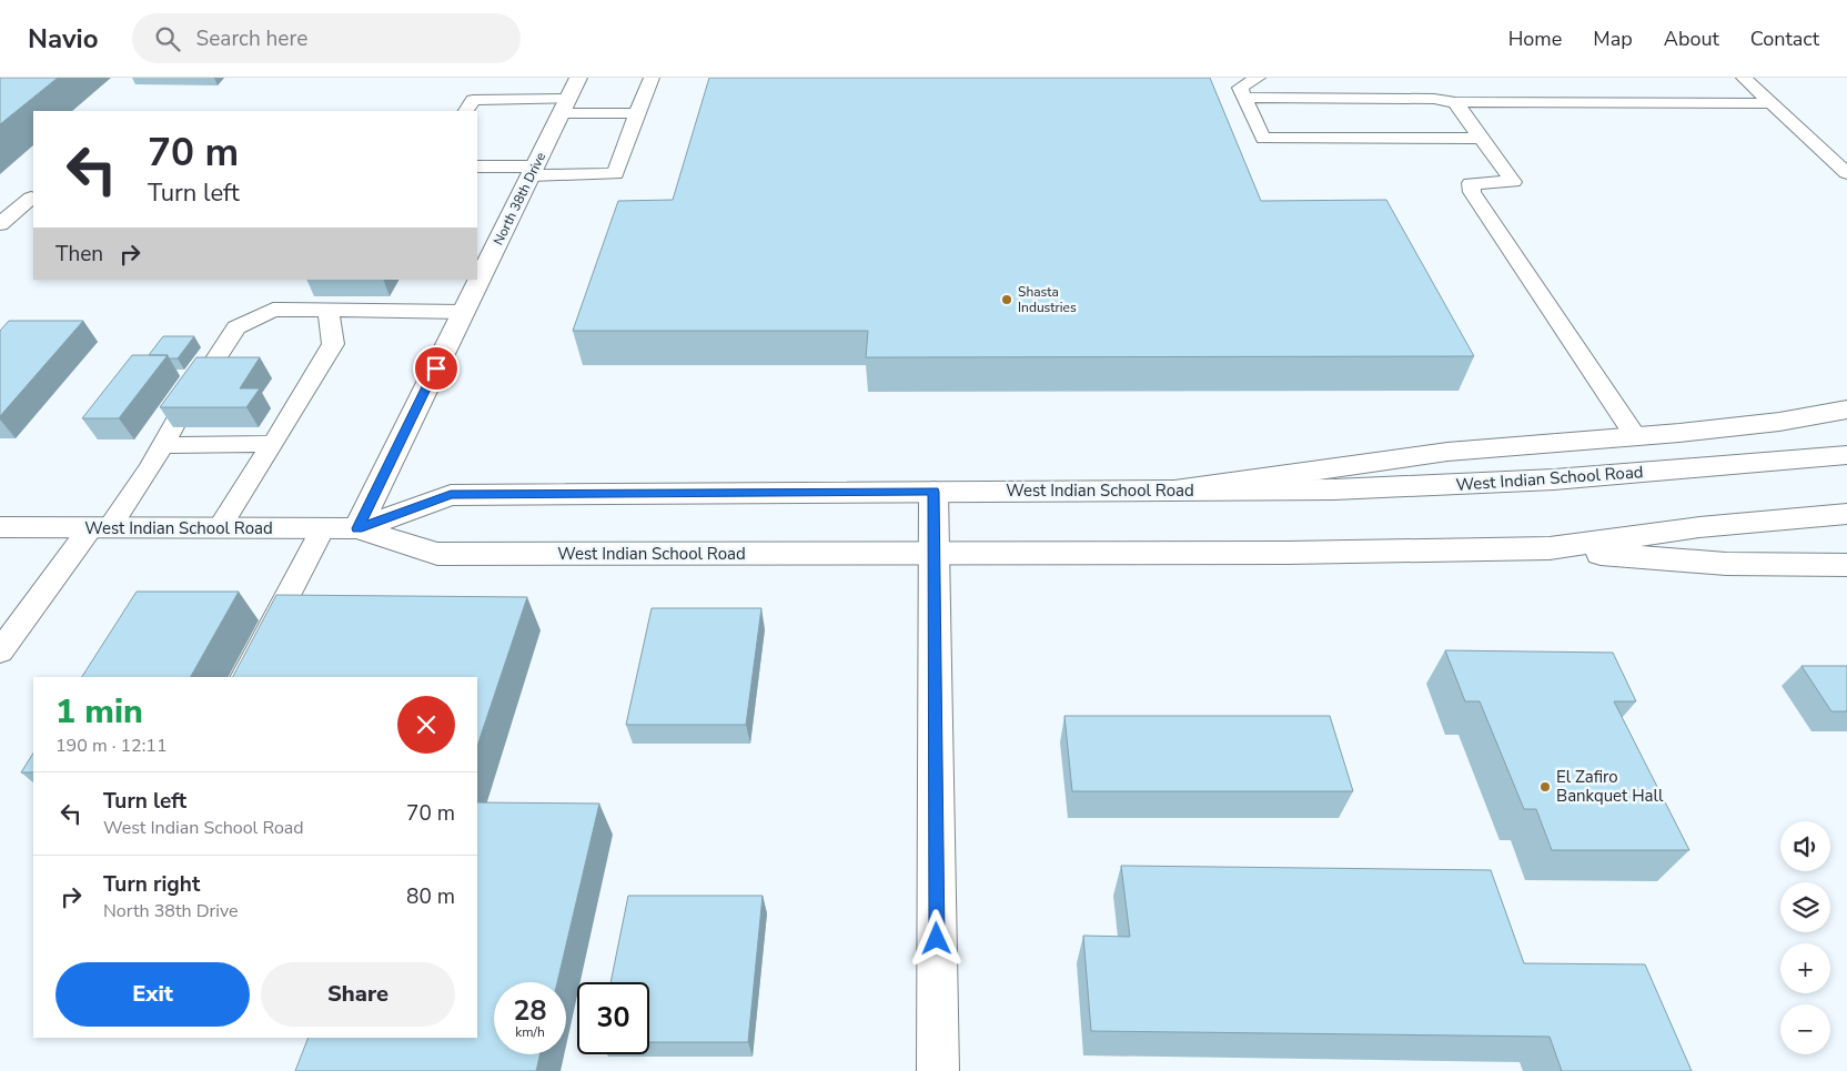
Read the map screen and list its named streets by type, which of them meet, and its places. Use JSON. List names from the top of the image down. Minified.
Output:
{"streets":{"main road":["North 38th Drive","West Indian School Road"]},"crossings":[["North 38th Drive","West Indian School Road"]],"places":["Shasta Industries","El Zafiro Bankquet Hall"],"page":{"header":"Navio","search":"Search here","nav":["Home","Map","About","Contact"],"turn":["70 m","Turn left"],"then":"Then","heading":["1 min","190 m · 12:11"],"list":[{"name":"Turn left","note":"West Indian School Road","value":"70 m"},{"name":"Turn right","note":"North 38th Drive","value":"80 m"}],"map_buttons":["+","−"],"buttons":["Exit","Share"],"speed":"28 km/h","limit":"30"}}
